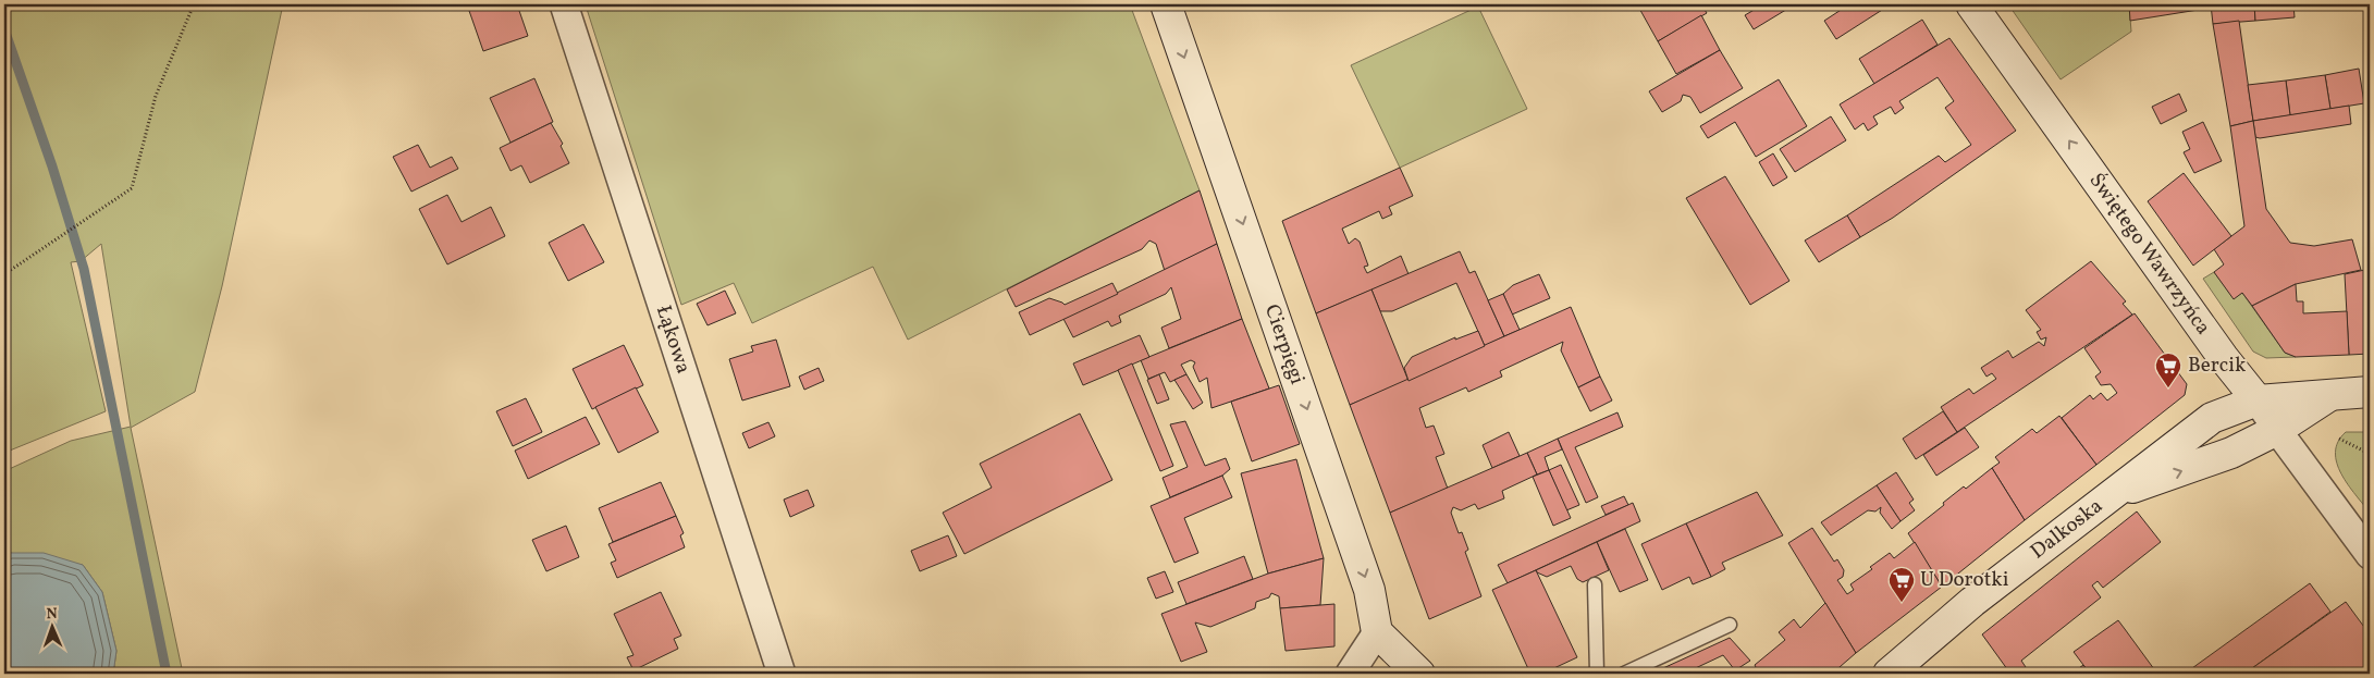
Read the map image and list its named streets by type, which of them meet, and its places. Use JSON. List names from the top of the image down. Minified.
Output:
{"streets":{"street":["Świętego Wawrzyńca","Łąkowa","Cierpięgi","Dalkoska"]},"crossings":[["Świętego Wawrzyńca","Dalkoska"]],"one_way":["Świętego Wawrzyńca","Cierpięgi"],"places":{"supermarket":["Bercik","U Dorotki"]},"north":"top"}
